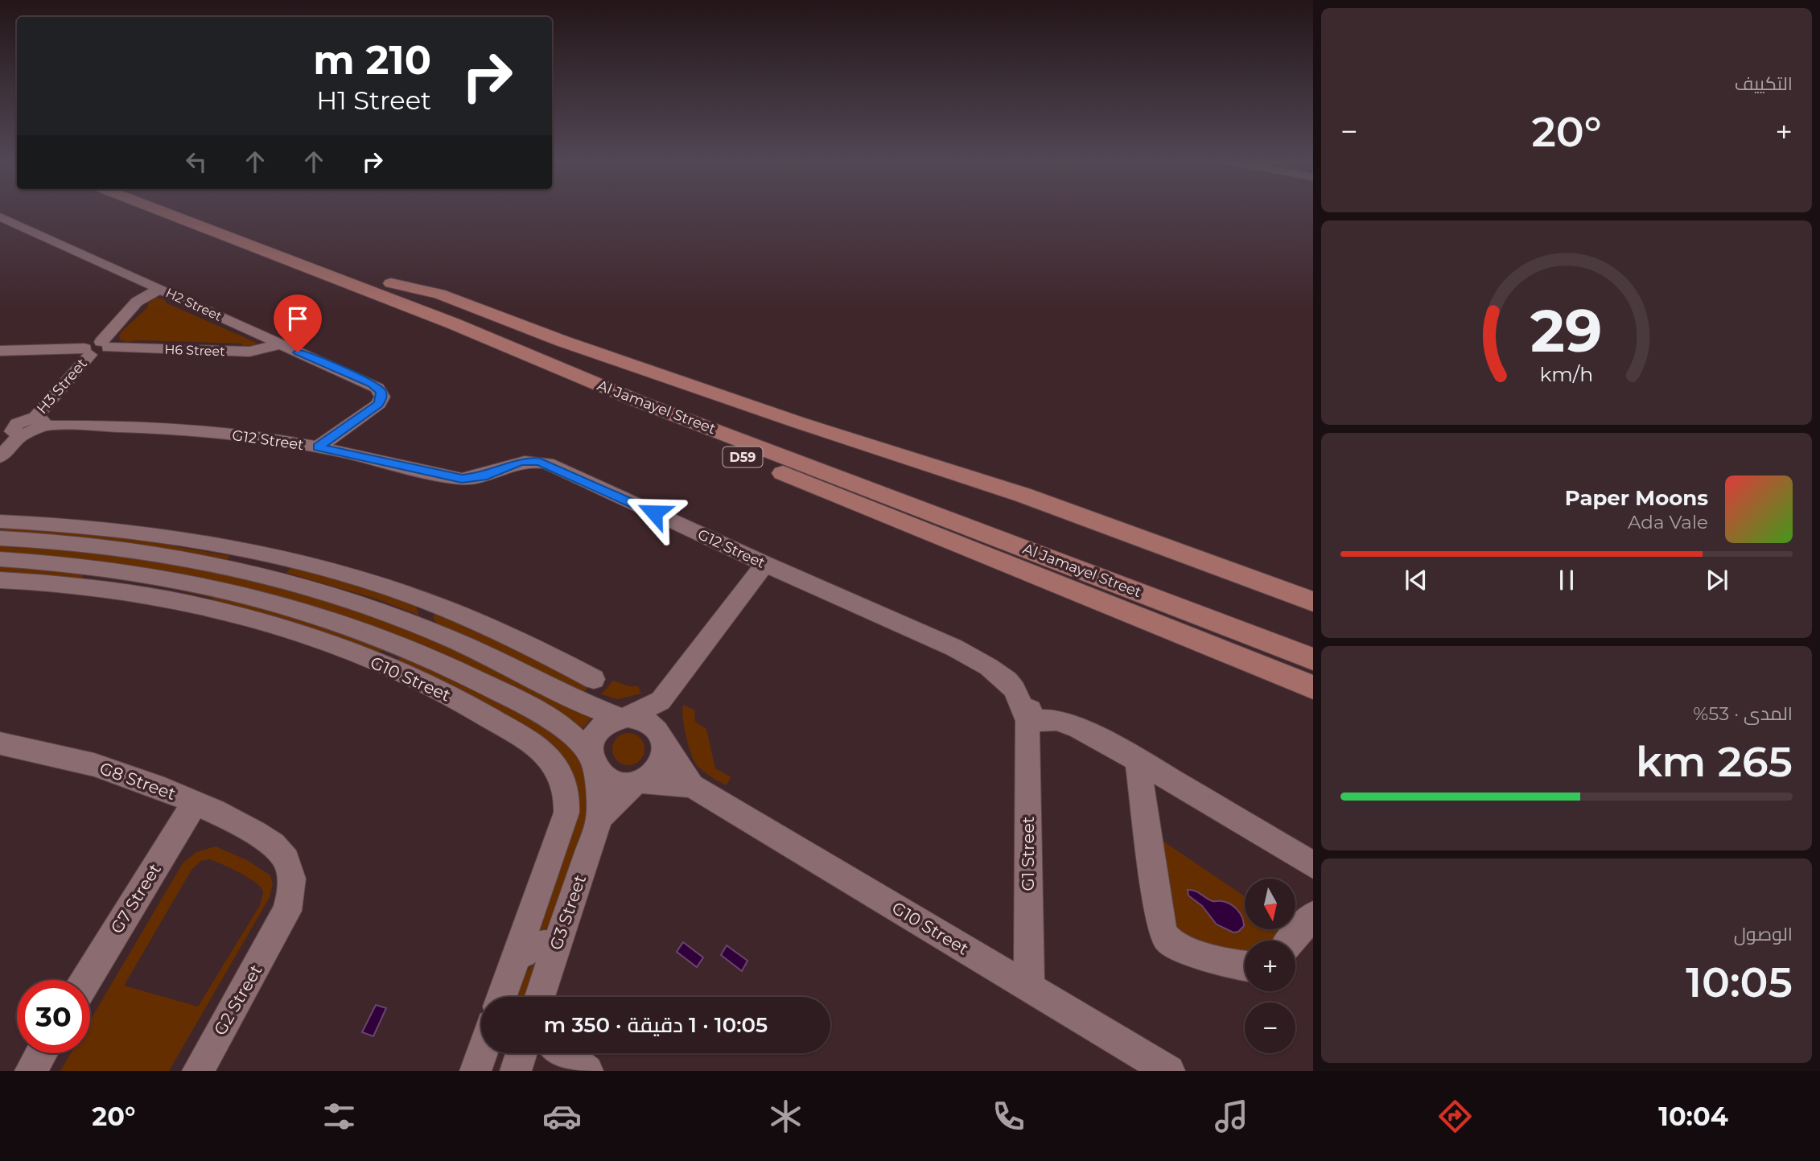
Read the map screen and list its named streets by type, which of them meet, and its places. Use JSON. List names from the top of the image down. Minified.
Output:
{"streets":{"main road":["Al Jamayel Street","D59"],"street":["H2 Street","H6 Street","H3 Street","G12 Street","G10 Street","G8 Street","G1 Street","G7 Street","G3 Street","G2 Street"]},"crossings":[["H2 Street","H6 Street"],["H2 Street","G12 Street"],["H3 Street","G12 Street"],["Al Jamayel Street","D59"],["G12 Street","G1 Street"],["G10 Street","G1 Street"],["G10 Street","G3 Street"],["G8 Street","G7 Street"],["G8 Street","G2 Street"]],"north":"bottom","page":{"tile":["التكييف",["المدى · 53%","265 km"],["الوصول","10:05"]],"turn":["210 m","H1 Street"],"heat":["−","20°","+"],"song":["Paper Moons","Ada Vale"],"map_buttons":["+","−"],"limit":"30","trip":"10:05 · 1 دقيقة · 350 m","tabs":["10:04","20°"],"gauge":["29","km/h"]}}
